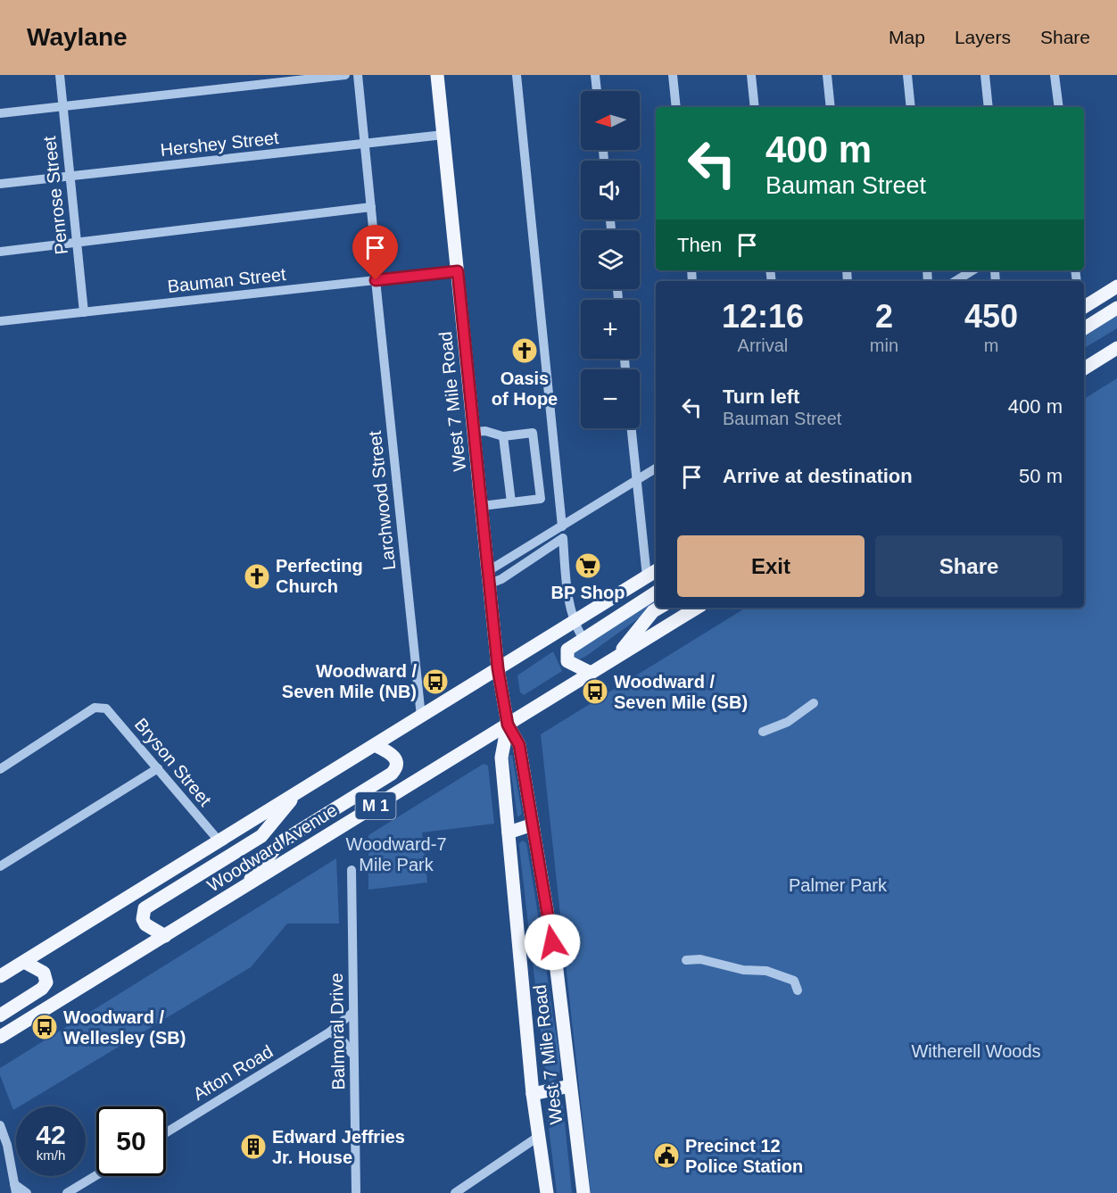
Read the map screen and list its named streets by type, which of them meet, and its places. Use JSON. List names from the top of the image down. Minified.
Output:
{"streets":{"main road":["West 7 Mile Road","M 1","Woodward Avenue"],"street":["Hershey Street","Penrose Street","Bauman Street","Larchwood Street","Bryson Street","Balmoral Drive","Afton Road"]},"crossings":[["Hershey Street","Penrose Street"],["Hershey Street","West 7 Mile Road"],["Hershey Street","Larchwood Street"],["Penrose Street","Bauman Street"],["Bauman Street","West 7 Mile Road"],["Bauman Street","Larchwood Street"],["West 7 Mile Road","Woodward Avenue"],["Larchwood Street","Woodward Avenue"],["Bryson Street","Woodward Avenue"],["Balmoral Drive","Afton Road"]],"parks":["Woodward-7 Mile Park","Palmer Park","Witherell Woods"],"places":{"church":["Oasis of Hope","Perfecting Church"],"supermarket":["BP Shop"],"bus stop":["Woodward / Seven Mile (NB)","Woodward / Seven Mile (SB)","Woodward / Wellesley (SB)"],"building":["Edward Jeffries Jr. House"],"public building":["Precinct 12 Police Station"]},"north":"left","page":{"header":"Waylane","nav":["Map","Layers","Share"],"map_buttons":["+","−"],"turn":["400 m","Bauman Street"],"then":"Then","eta":["12:16","Arrival","2","min","450","m"],"list":[{"name":"Turn left","note":"Bauman Street","value":"400 m"},{"name":"Arrive at destination","value":"50 m"}],"buttons":["Exit","Share"],"speed":"42 km/h","limit":"50"}}
